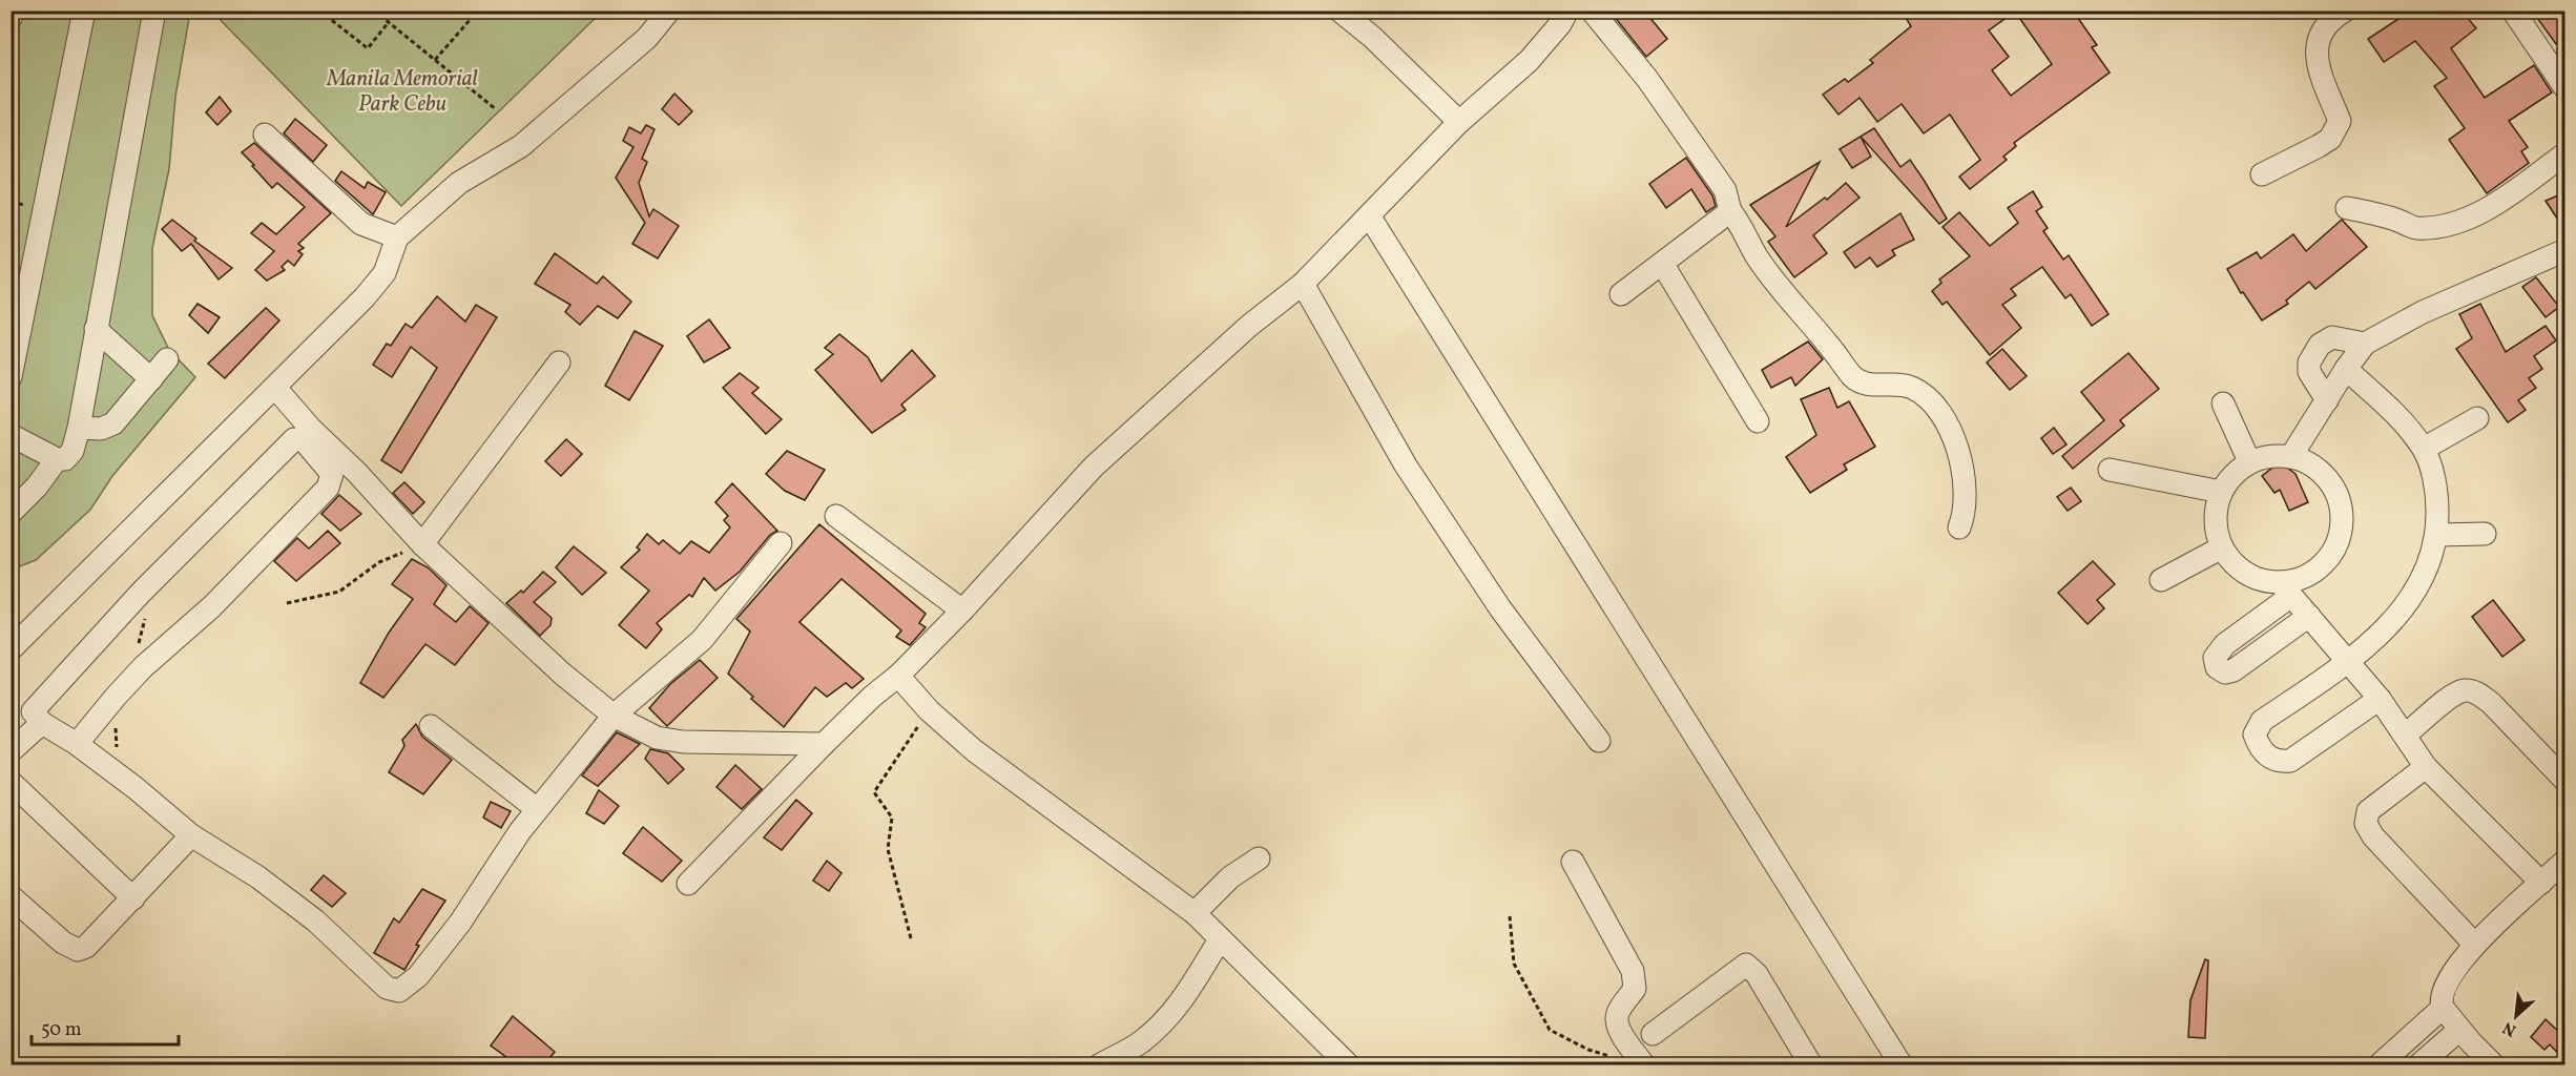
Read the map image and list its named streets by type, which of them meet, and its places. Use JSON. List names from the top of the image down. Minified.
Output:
{"parks":["Manila Memorial Park Cebu"],"scale_bar":"50 m","north":"bottom left"}
